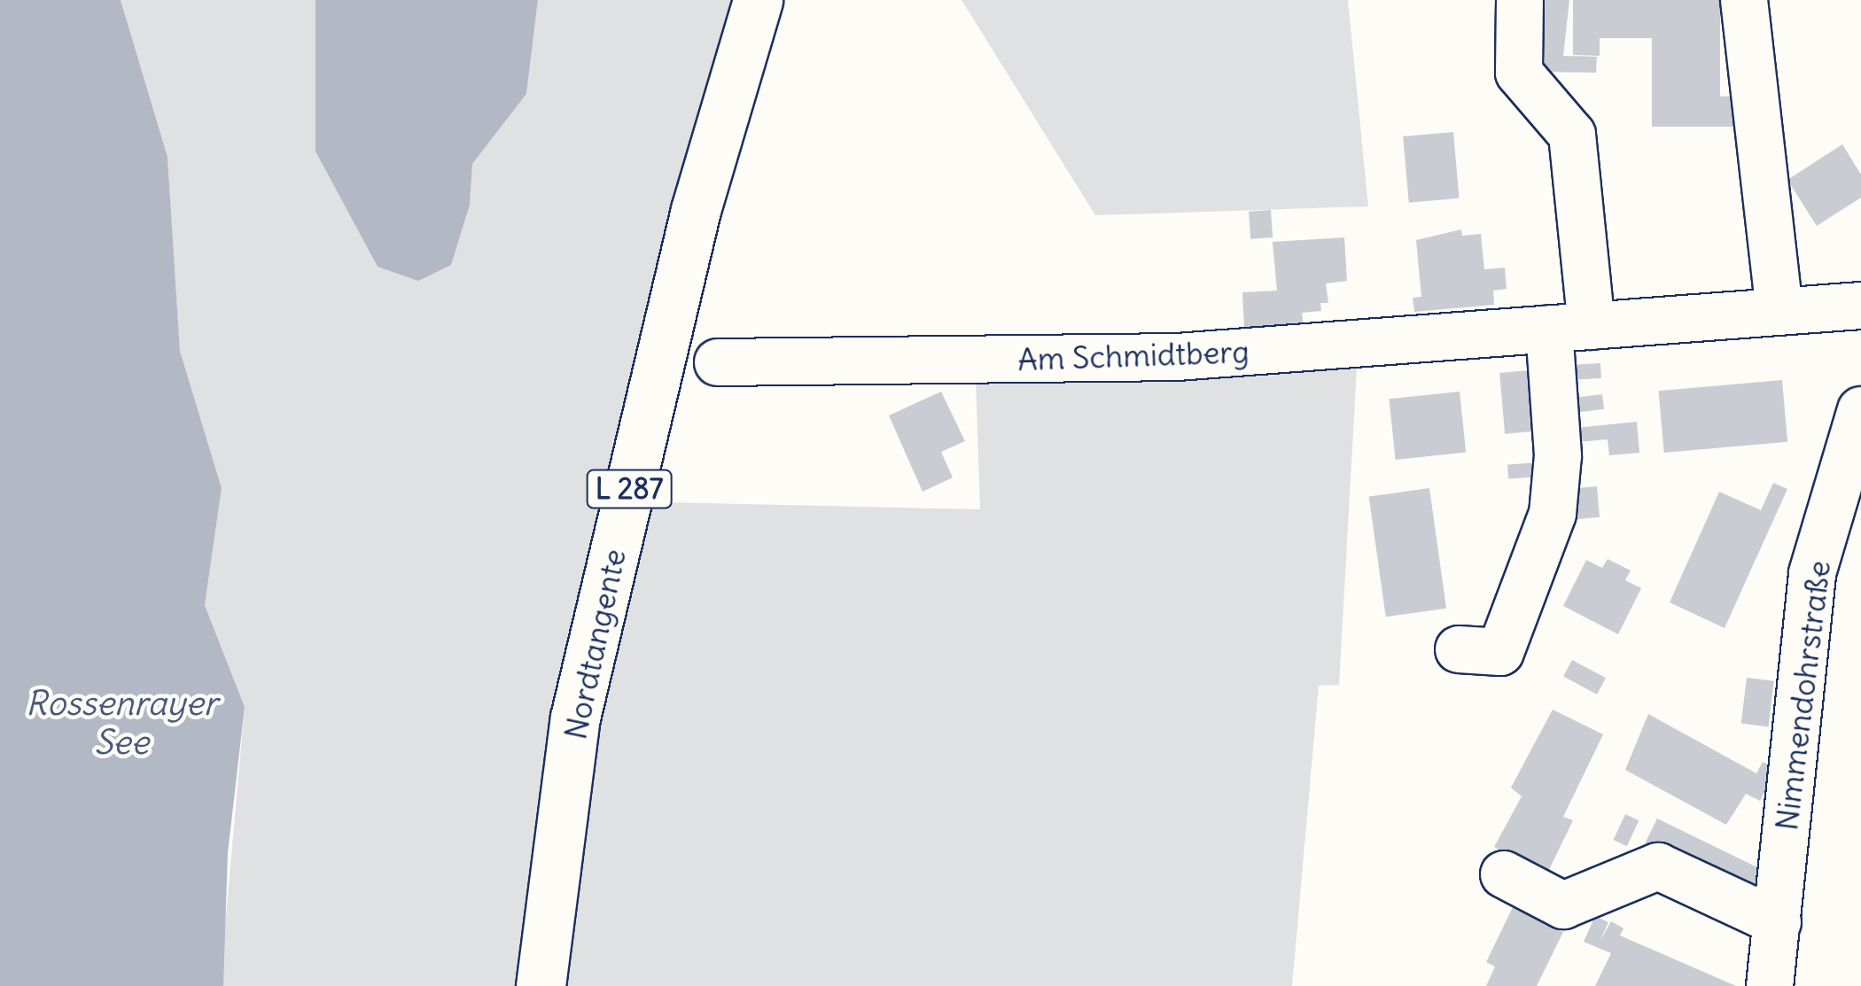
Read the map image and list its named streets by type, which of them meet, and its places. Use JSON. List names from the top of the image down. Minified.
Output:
{"streets":{"main road":["L 287","Nordtangente"],"street":["Am Schmidtberg","Nimmendohrstraße"]},"water":["Rossenrayer See"]}
